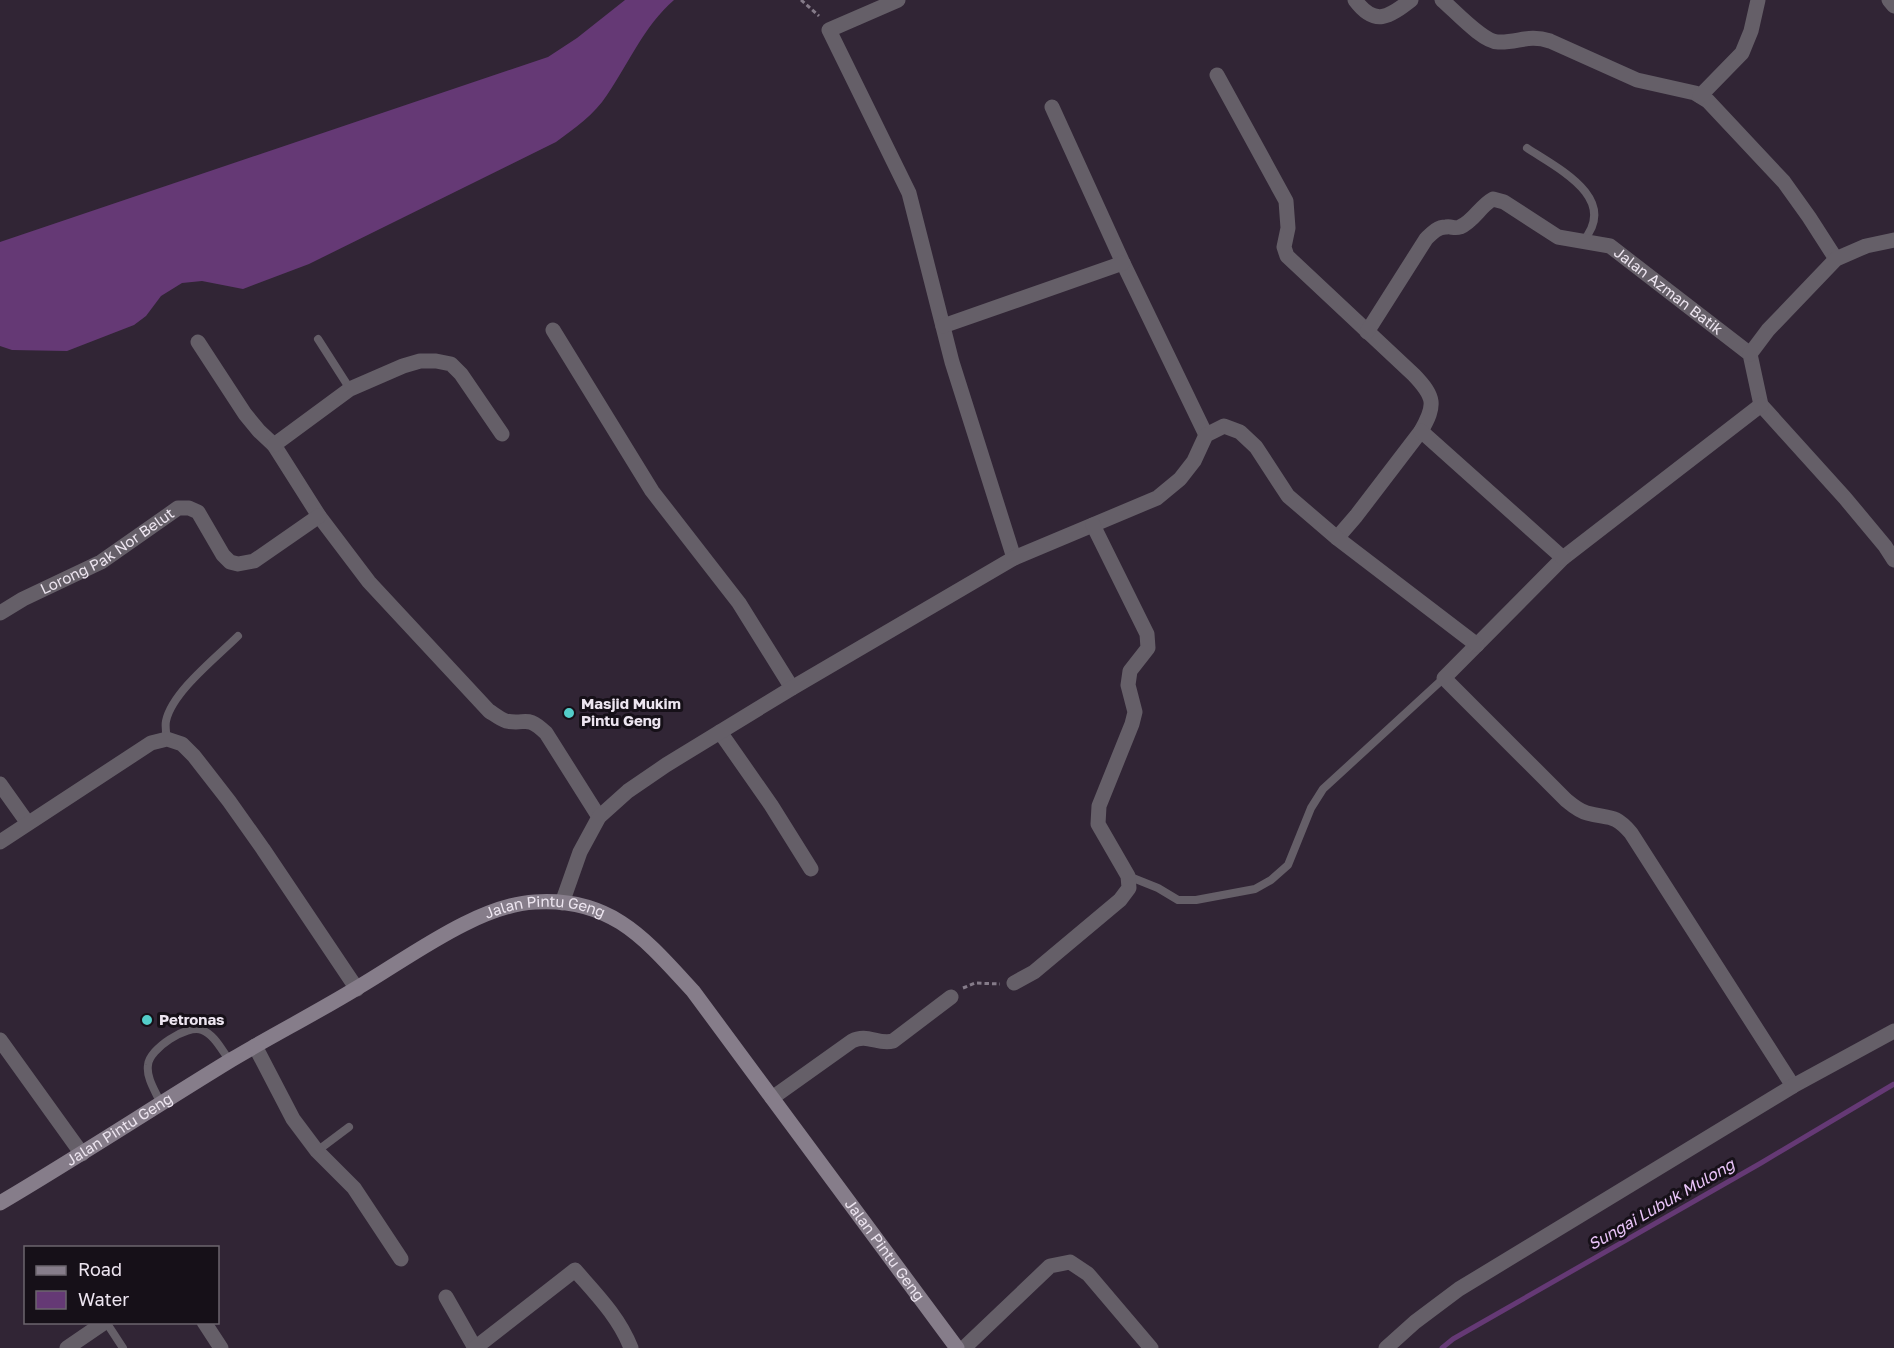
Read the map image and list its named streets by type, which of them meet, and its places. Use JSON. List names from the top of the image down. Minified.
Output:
{"streets":{"main road":["Jalan Pintu Geng"],"street":["Jalan Azman Batik","Lorong Pak Nor Belut"]},"water":["Sungai Lubuk Mulong"],"places":["Masjid Mukim Pintu Geng","Petronas"],"legend":["Road","Water"]}
